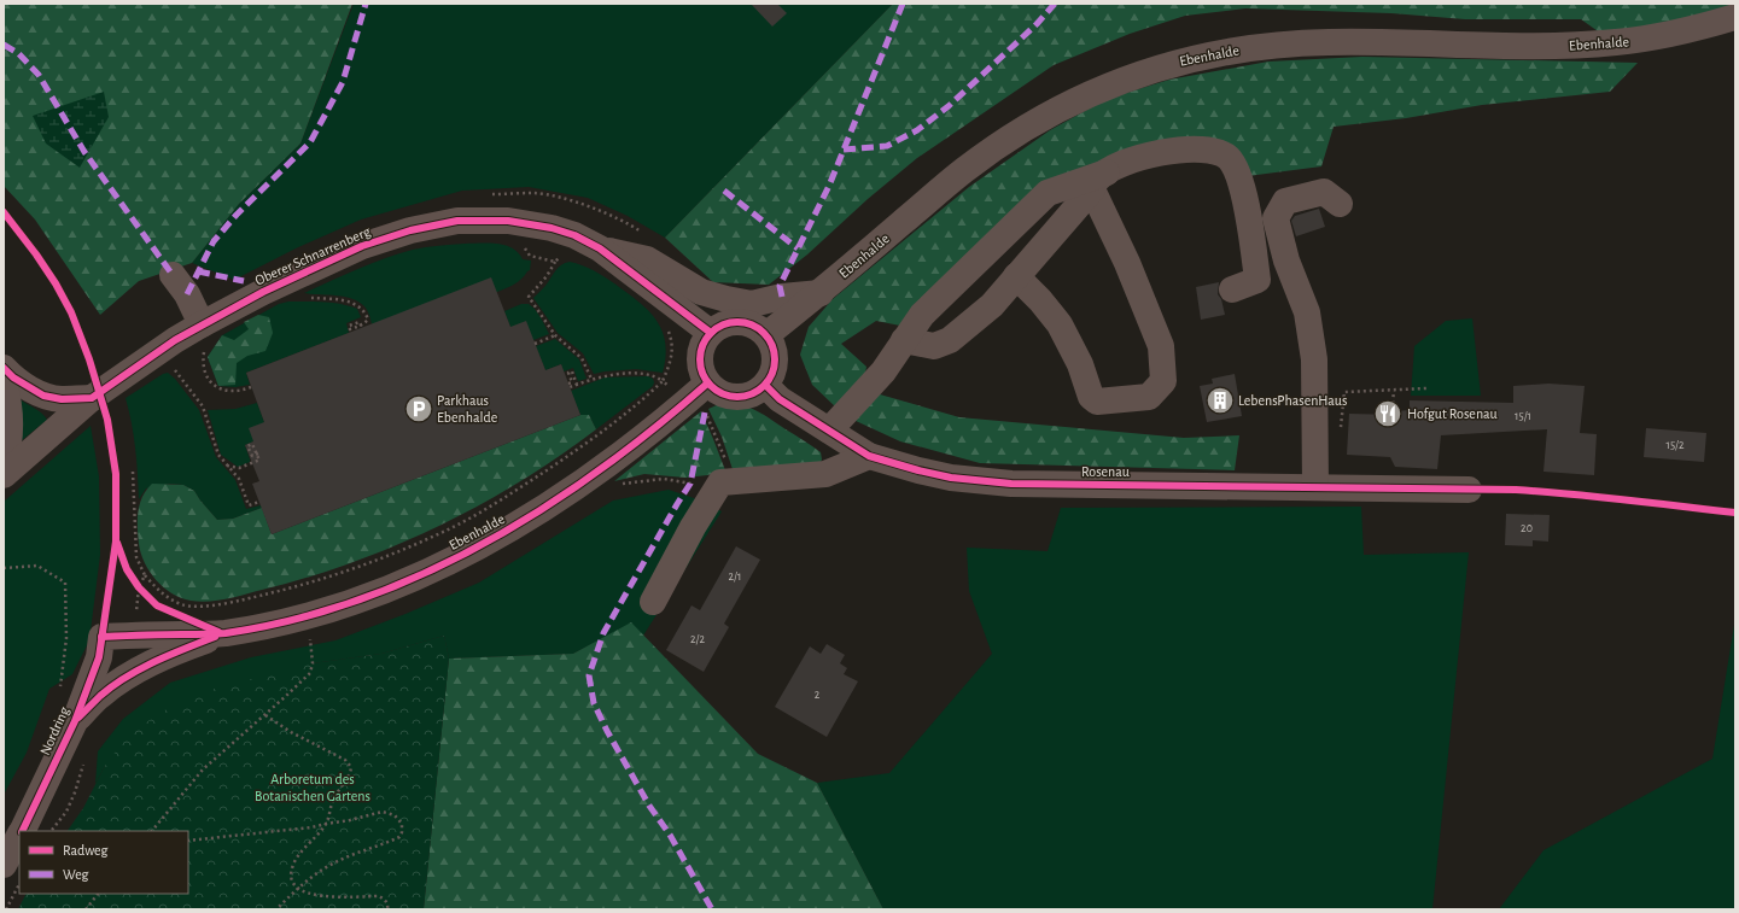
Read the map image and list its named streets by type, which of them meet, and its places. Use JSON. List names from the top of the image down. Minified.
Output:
{"streets":{"street":["Ebenhalde","Oberer Schnarrenberg","Rosenau","Nordring"]},"crossings":[["Ebenhalde","Oberer Schnarrenberg"],["Ebenhalde","Rosenau"],["Ebenhalde","Nordring"],["Oberer Schnarrenberg","Rosenau"]],"parks":["Arboretum des Botanischen Gartens"],"places":{"building":["LebensPhasenHaus"],"parking":["Parkhaus Ebenhalde"],"restaurant":["Hofgut Rosenau"]},"house_numbers":["15/1","15/2","20","2/1","2/2","2"],"legend":["Radweg","Weg"]}
